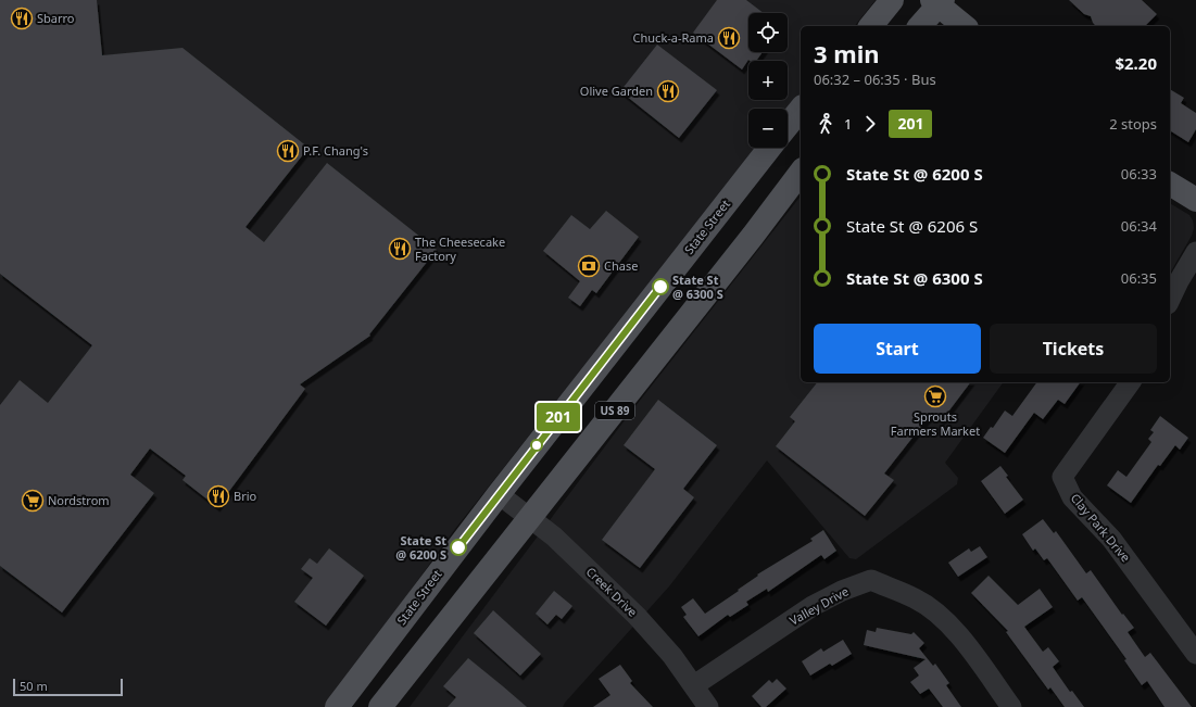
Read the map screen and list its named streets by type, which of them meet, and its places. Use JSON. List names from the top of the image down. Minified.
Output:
{"streets":{"main road":["State Street","US 89"],"street":["Clay Park Drive","Creek Drive","Valley Drive"]},"crossings":[["State Street","Creek Drive"],["US 89","Creek Drive"],["Creek Drive","Valley Drive"]],"places":{"restaurant":["Sbarro","Chuck-a-Rama","Olive Garden","P.F. Chang's","The Cheesecake Factory","Brio"],"bank":["Chase"],"other":["State St @ 6300 S","State St @ 6200 S"],"supermarket":["Sprouts Farmers Market","Nordstrom"]},"lines":["bus line 201"],"scale_bar":"50 m","page":{"on_map":"201","map_buttons":["+","−"],"heading":["3 min","06:32 – 06:35 · Bus","$2.20"],"legs":["1","201","2 stops"],"list":[{"name":"State St @ 6200 S","value":"06:33"},{"name":"State St @ 6206 S","value":"06:34"},{"name":"State St @ 6300 S","value":"06:35"}],"buttons":["Start","Tickets"],"scale":"50 m"}}
